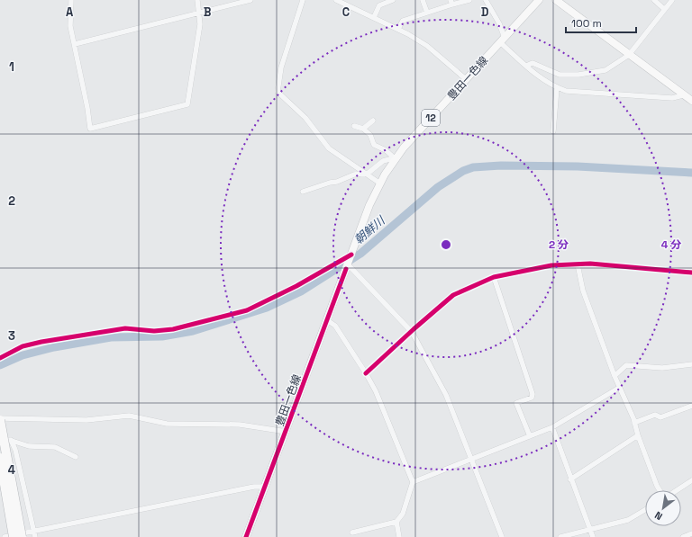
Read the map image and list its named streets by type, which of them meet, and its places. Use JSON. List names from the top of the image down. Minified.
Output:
{"streets":{"main road":["豊田一色線","12"]},"water":["朝鮮川"],"scale_bar":"100 m","north":"bottom left","grid":{"columns":["A","B","C","D"],"rows":["1","2","3","4"]},"rings":["2 分","4 分"]}
